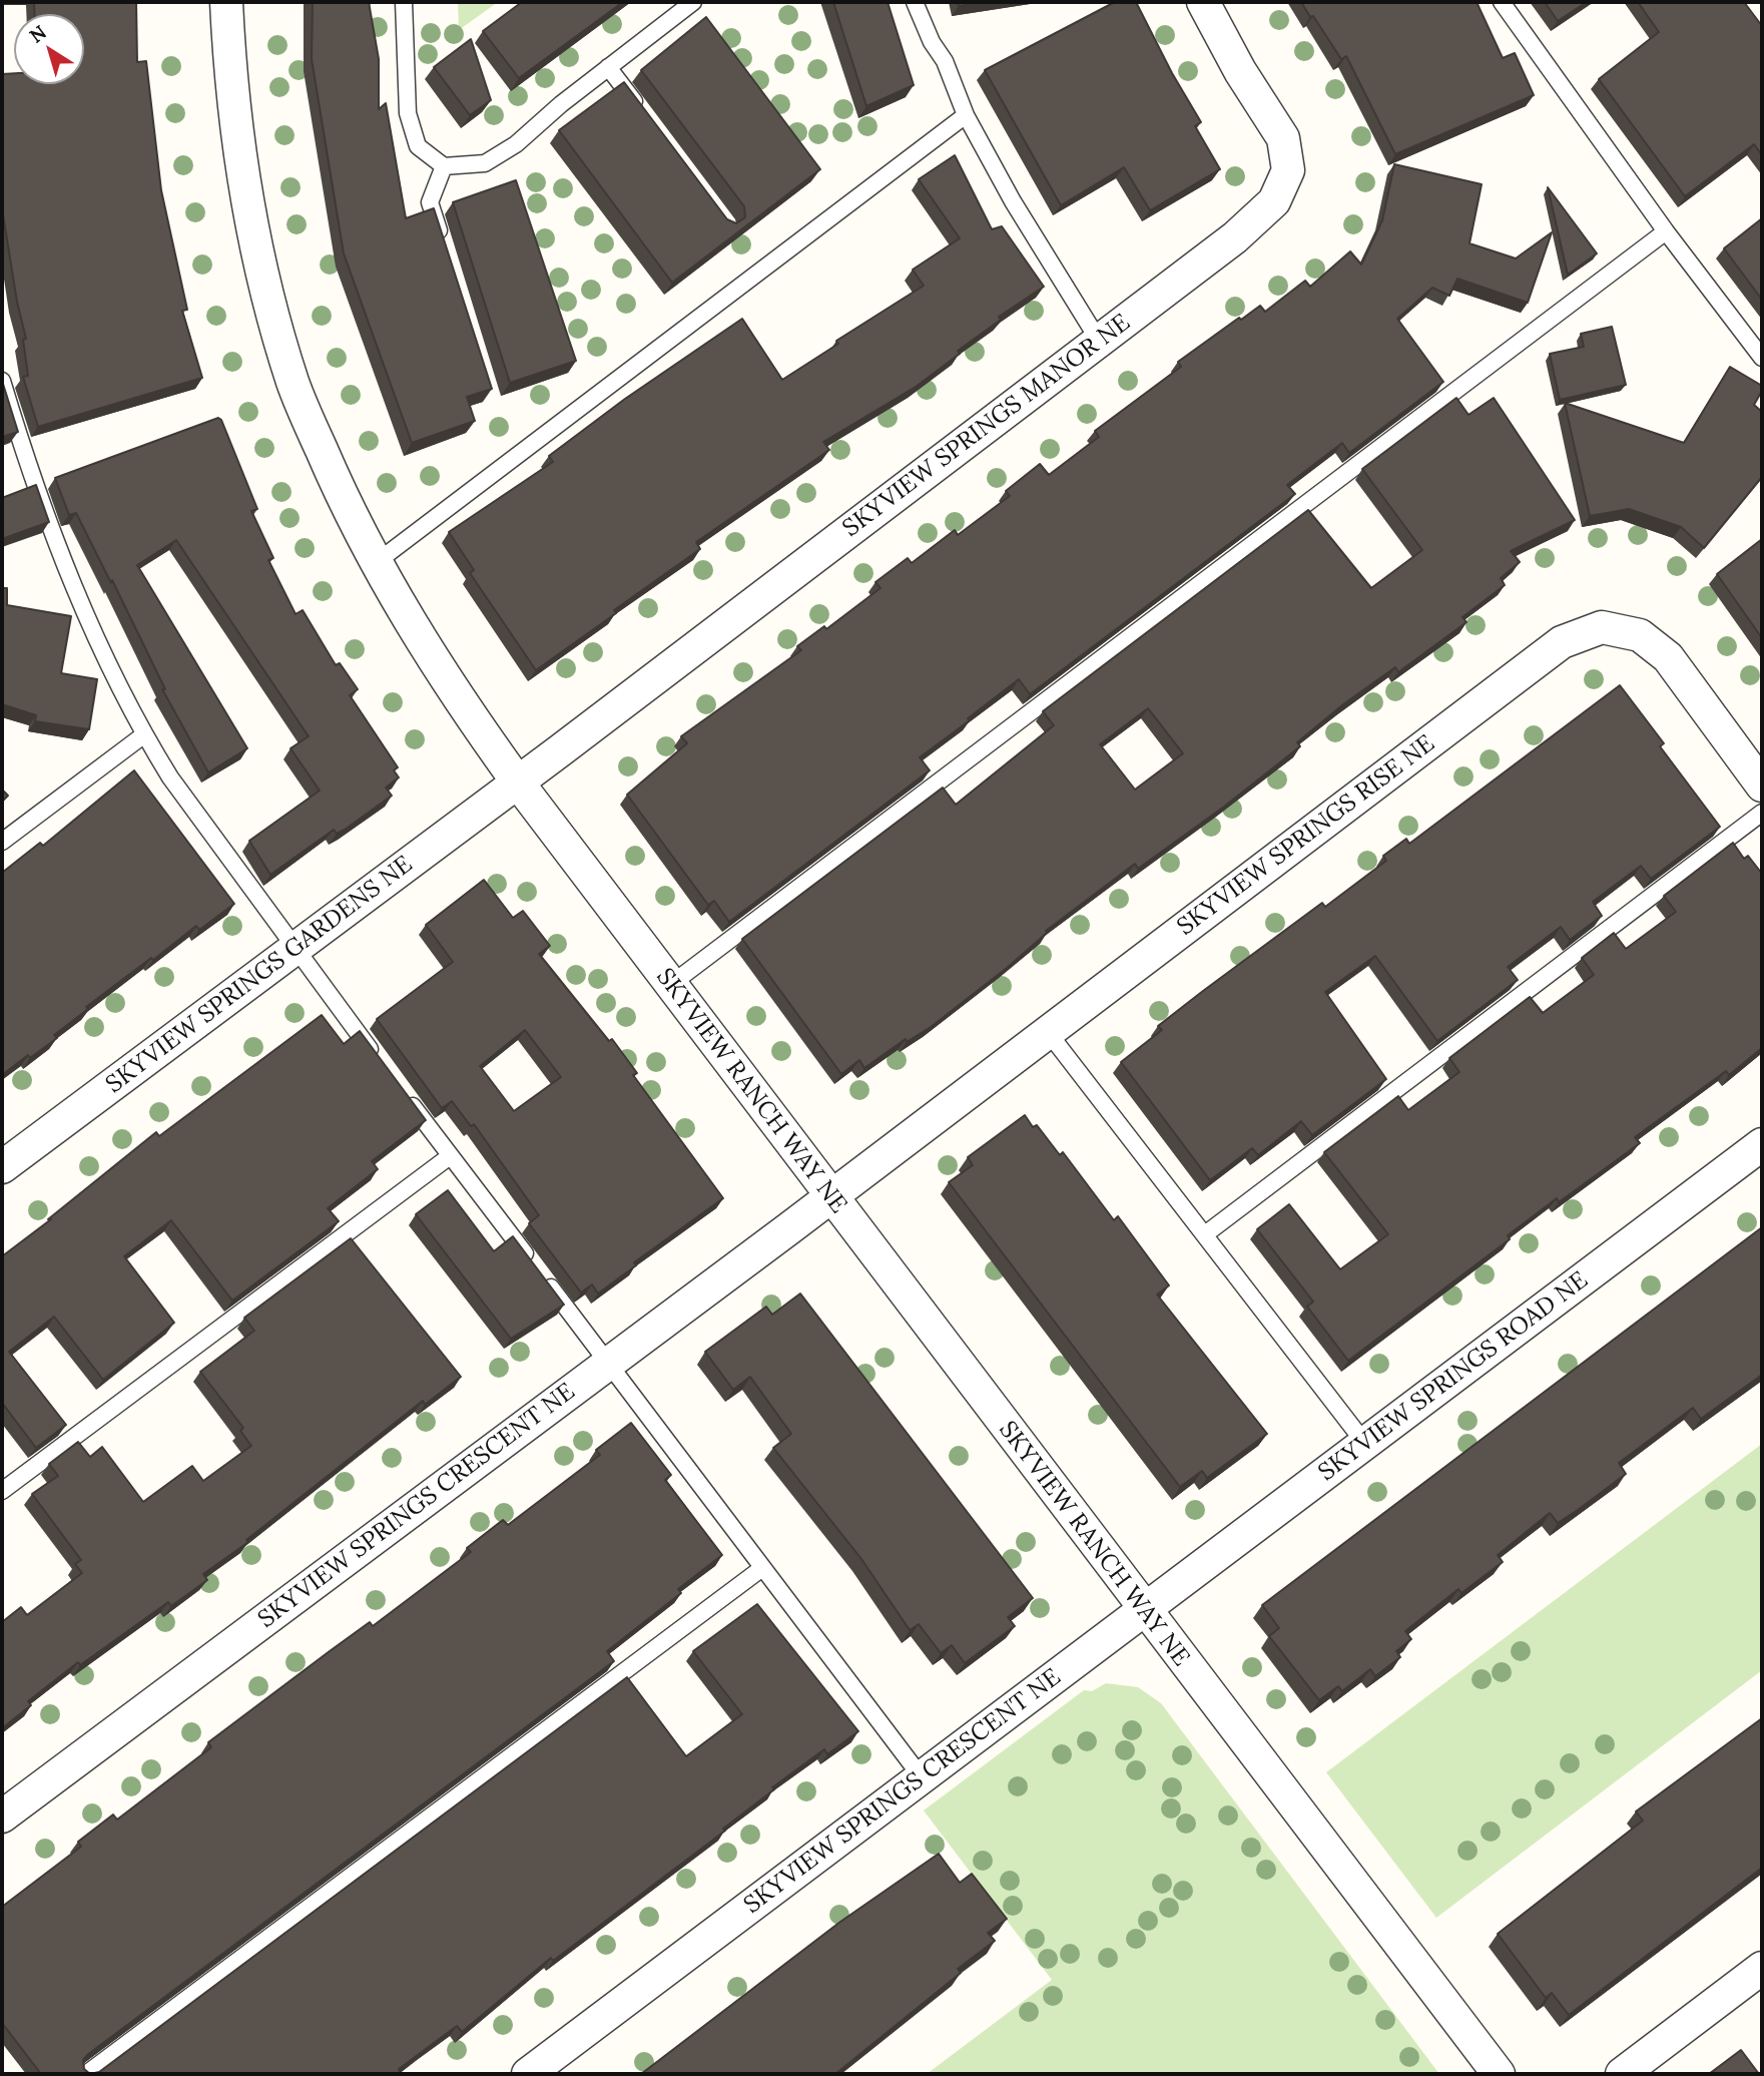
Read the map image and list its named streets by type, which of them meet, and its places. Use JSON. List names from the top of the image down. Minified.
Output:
{"streets":{"street":["SKYVIEW SPRINGS MANOR NE","SKYVIEW SPRINGS RISE NE","SKYVIEW SPRINGS GARDENS NE","SKYVIEW RANCH WAY NE","SKYVIEW SPRINGS ROAD NE","SKYVIEW SPRINGS CRESCENT NE"]},"crossings":[["SKYVIEW SPRINGS MANOR NE","SKYVIEW SPRINGS GARDENS NE"],["SKYVIEW SPRINGS MANOR NE","SKYVIEW RANCH WAY NE"],["SKYVIEW SPRINGS RISE NE","SKYVIEW RANCH WAY NE"],["SKYVIEW SPRINGS RISE NE","SKYVIEW SPRINGS CRESCENT NE"],["SKYVIEW SPRINGS GARDENS NE","SKYVIEW RANCH WAY NE"],["SKYVIEW RANCH WAY NE","SKYVIEW SPRINGS ROAD NE"],["SKYVIEW RANCH WAY NE","SKYVIEW SPRINGS CRESCENT NE"],["SKYVIEW SPRINGS ROAD NE","SKYVIEW SPRINGS CRESCENT NE"]],"north":"top left"}
